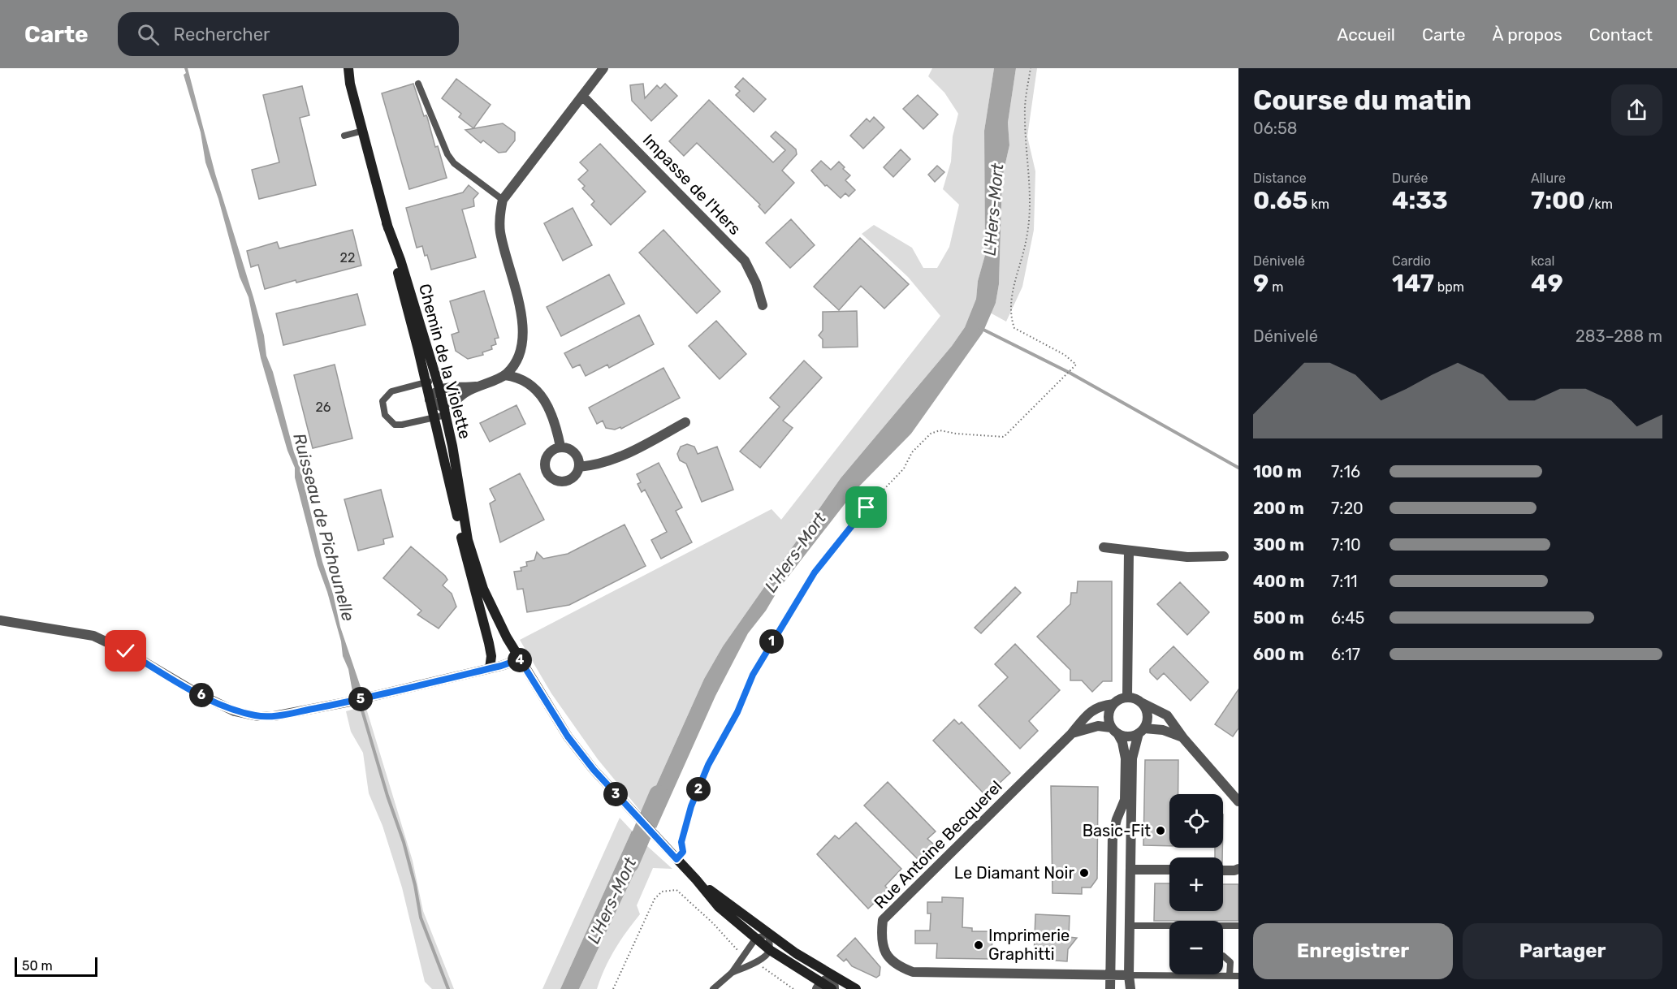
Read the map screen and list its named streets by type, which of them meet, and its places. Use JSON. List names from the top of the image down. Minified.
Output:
{"streets":{"street":["Impasse de l'Hers","Chemin de la Violette","Rue Antoine Becquerel"]},"water":["L'Hers-Mort","Ruisseau de Pichounelle"],"places":["Basic-Fit","Le Diamant Noir","Imprimerie Graphitti"],"house_numbers":["22","26"],"scale_bar":"50 m","page":{"header":"Carte","search":"Rechercher","nav":["Accueil","Carte","À propos","Contact"],"heading":["Course du matin","06:58"],"stats":[["Distance","0.65 km"],["Durée","4:33"],["Allure","7:00 /km"],["Dénivelé","9 m"],["Cardio","147 bpm"],["kcal","49"]],"chart":["Dénivelé","283–288 m"],"list":[{"name":"100 m","note":"7:16"},{"name":"200 m","note":"7:20"},{"name":"300 m","note":"7:10"},{"name":"400 m","note":"7:11"},{"name":"500 m","note":"6:45"},{"name":"600 m","note":"6:17"}],"pins":["1","4","6","5","2","3"],"map_buttons":["+","−"],"buttons":["Enregistrer","Partager"],"scale":"50 m"}}
